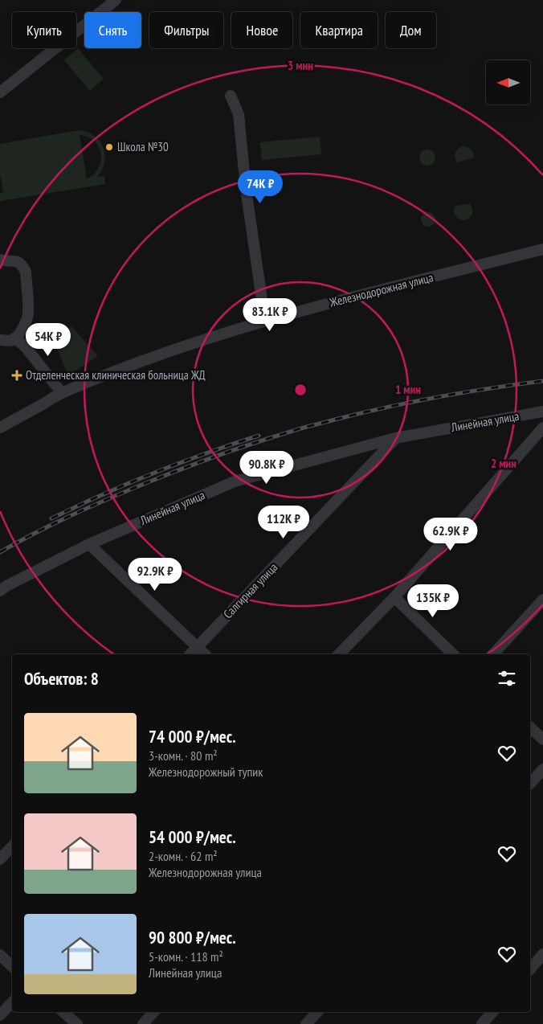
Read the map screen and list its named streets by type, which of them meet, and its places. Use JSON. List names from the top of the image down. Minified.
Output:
{"streets":{"street":["Железнодорожная улица","Линейная улица","Салгирная улица"]},"crossings":[["Линейная улица","Салгирная улица"]],"places":{"other":["Школа №30"],"health":["Отделенческая клиническая больница ЖД"]},"north":"left","page":{"chip":["Купить","Снять","Фильтры","Новое","Квартира","Дом"],"price":["74K ₽","83.1K ₽","54K ₽","90.8K ₽","112K ₽","62.9K ₽","92.9K ₽","135K ₽"],"heading":"Объектов: 8","list":[{"name":"74 000 ₽/мес.","note":"3-комн. · 80 m² · Железнодорожный тупик"},{"name":"54 000 ₽/мес.","note":"2-комн. · 62 m² · Железнодорожная улица"},{"name":"90 800 ₽/мес.","note":"5-комн. · 118 m² · Линейная улица"}]},"rings":["3 мин","1 мин","2 мин"]}
